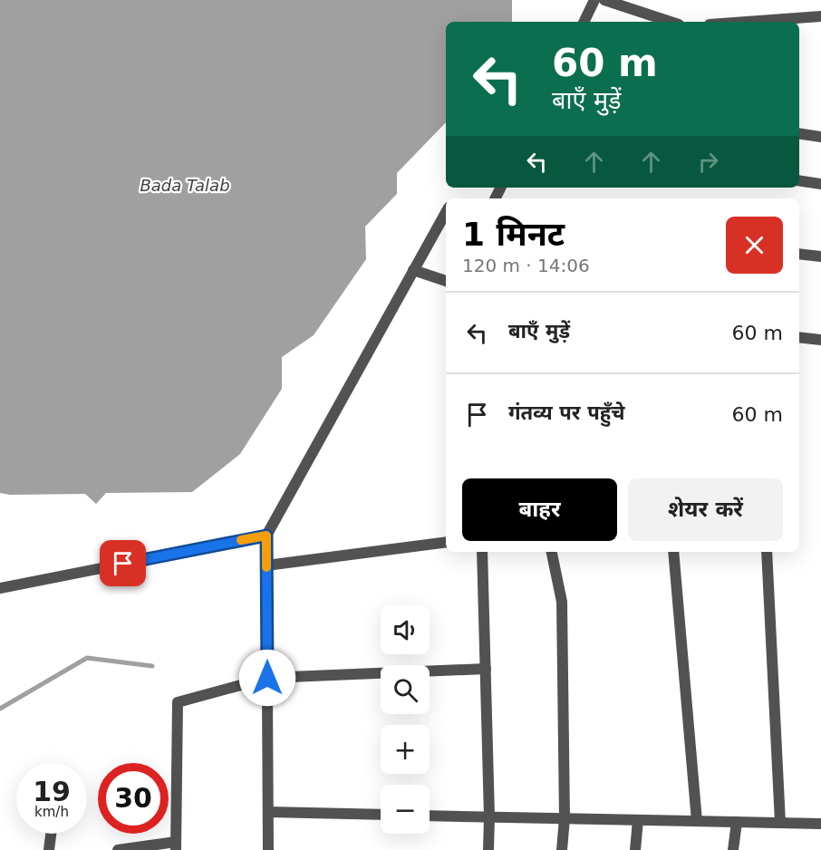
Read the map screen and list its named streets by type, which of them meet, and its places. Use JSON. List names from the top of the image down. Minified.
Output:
{"water":["Bada Talab"],"page":{"turn":["60 m","बाएँ मुड़ें"],"heading":["1 मिनट","120 m · 14:06"],"list":[{"name":"बाएँ मुड़ें","value":"60 m"},{"name":"गंतव्य पर पहुँचे","value":"60 m"}],"buttons":["बाहर","शेयर करें"],"map_buttons":["+","−"],"speed":"19 km/h","limit":"30"}}
